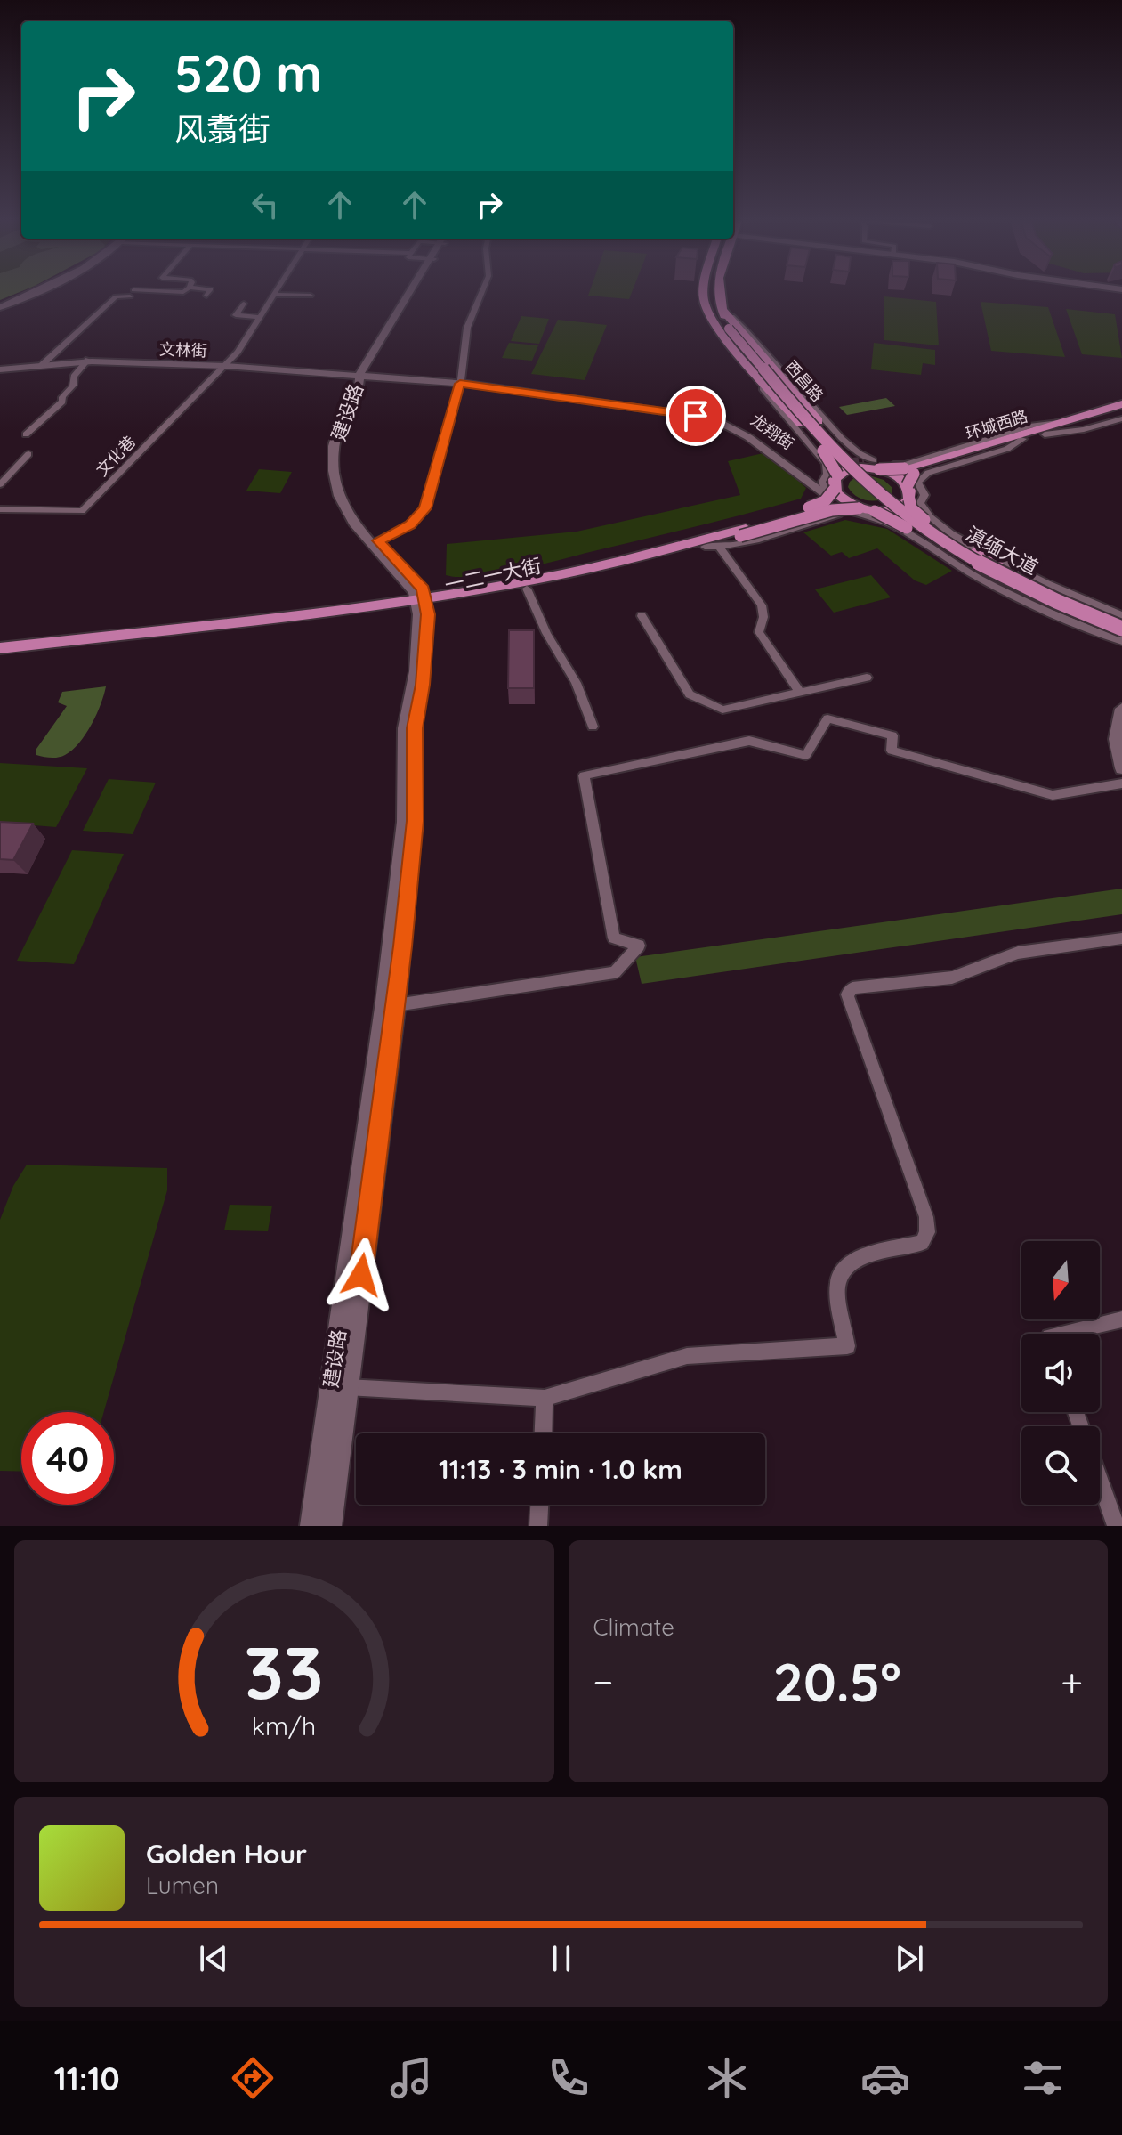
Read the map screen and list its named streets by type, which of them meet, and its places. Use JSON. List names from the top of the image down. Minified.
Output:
{"streets":{"main road":["西昌路","环城西路","滇缅大道","一二一大街"],"street":["文林街","建设路","龙翔街","文化巷"]},"crossings":[["文林街","建设路"],["文林街","龙翔街"],["文林街","文化巷"],["西昌路","环城西路"],["西昌路","龙翔街"],["西昌路","滇缅大道"],["建设路","龙翔街"],["建设路","一二一大街"],["龙翔街","一二一大街"]],"north":"bottom","page":{"turn":["520 m","风翥街"],"limit":"40","trip":"11:13 · 3 min · 1.0 km","tile":"Climate","heat":["−","20.5°","+"],"song":["Golden Hour","Lumen"],"tabs":"11:10","gauge":["33","km/h"]}}
